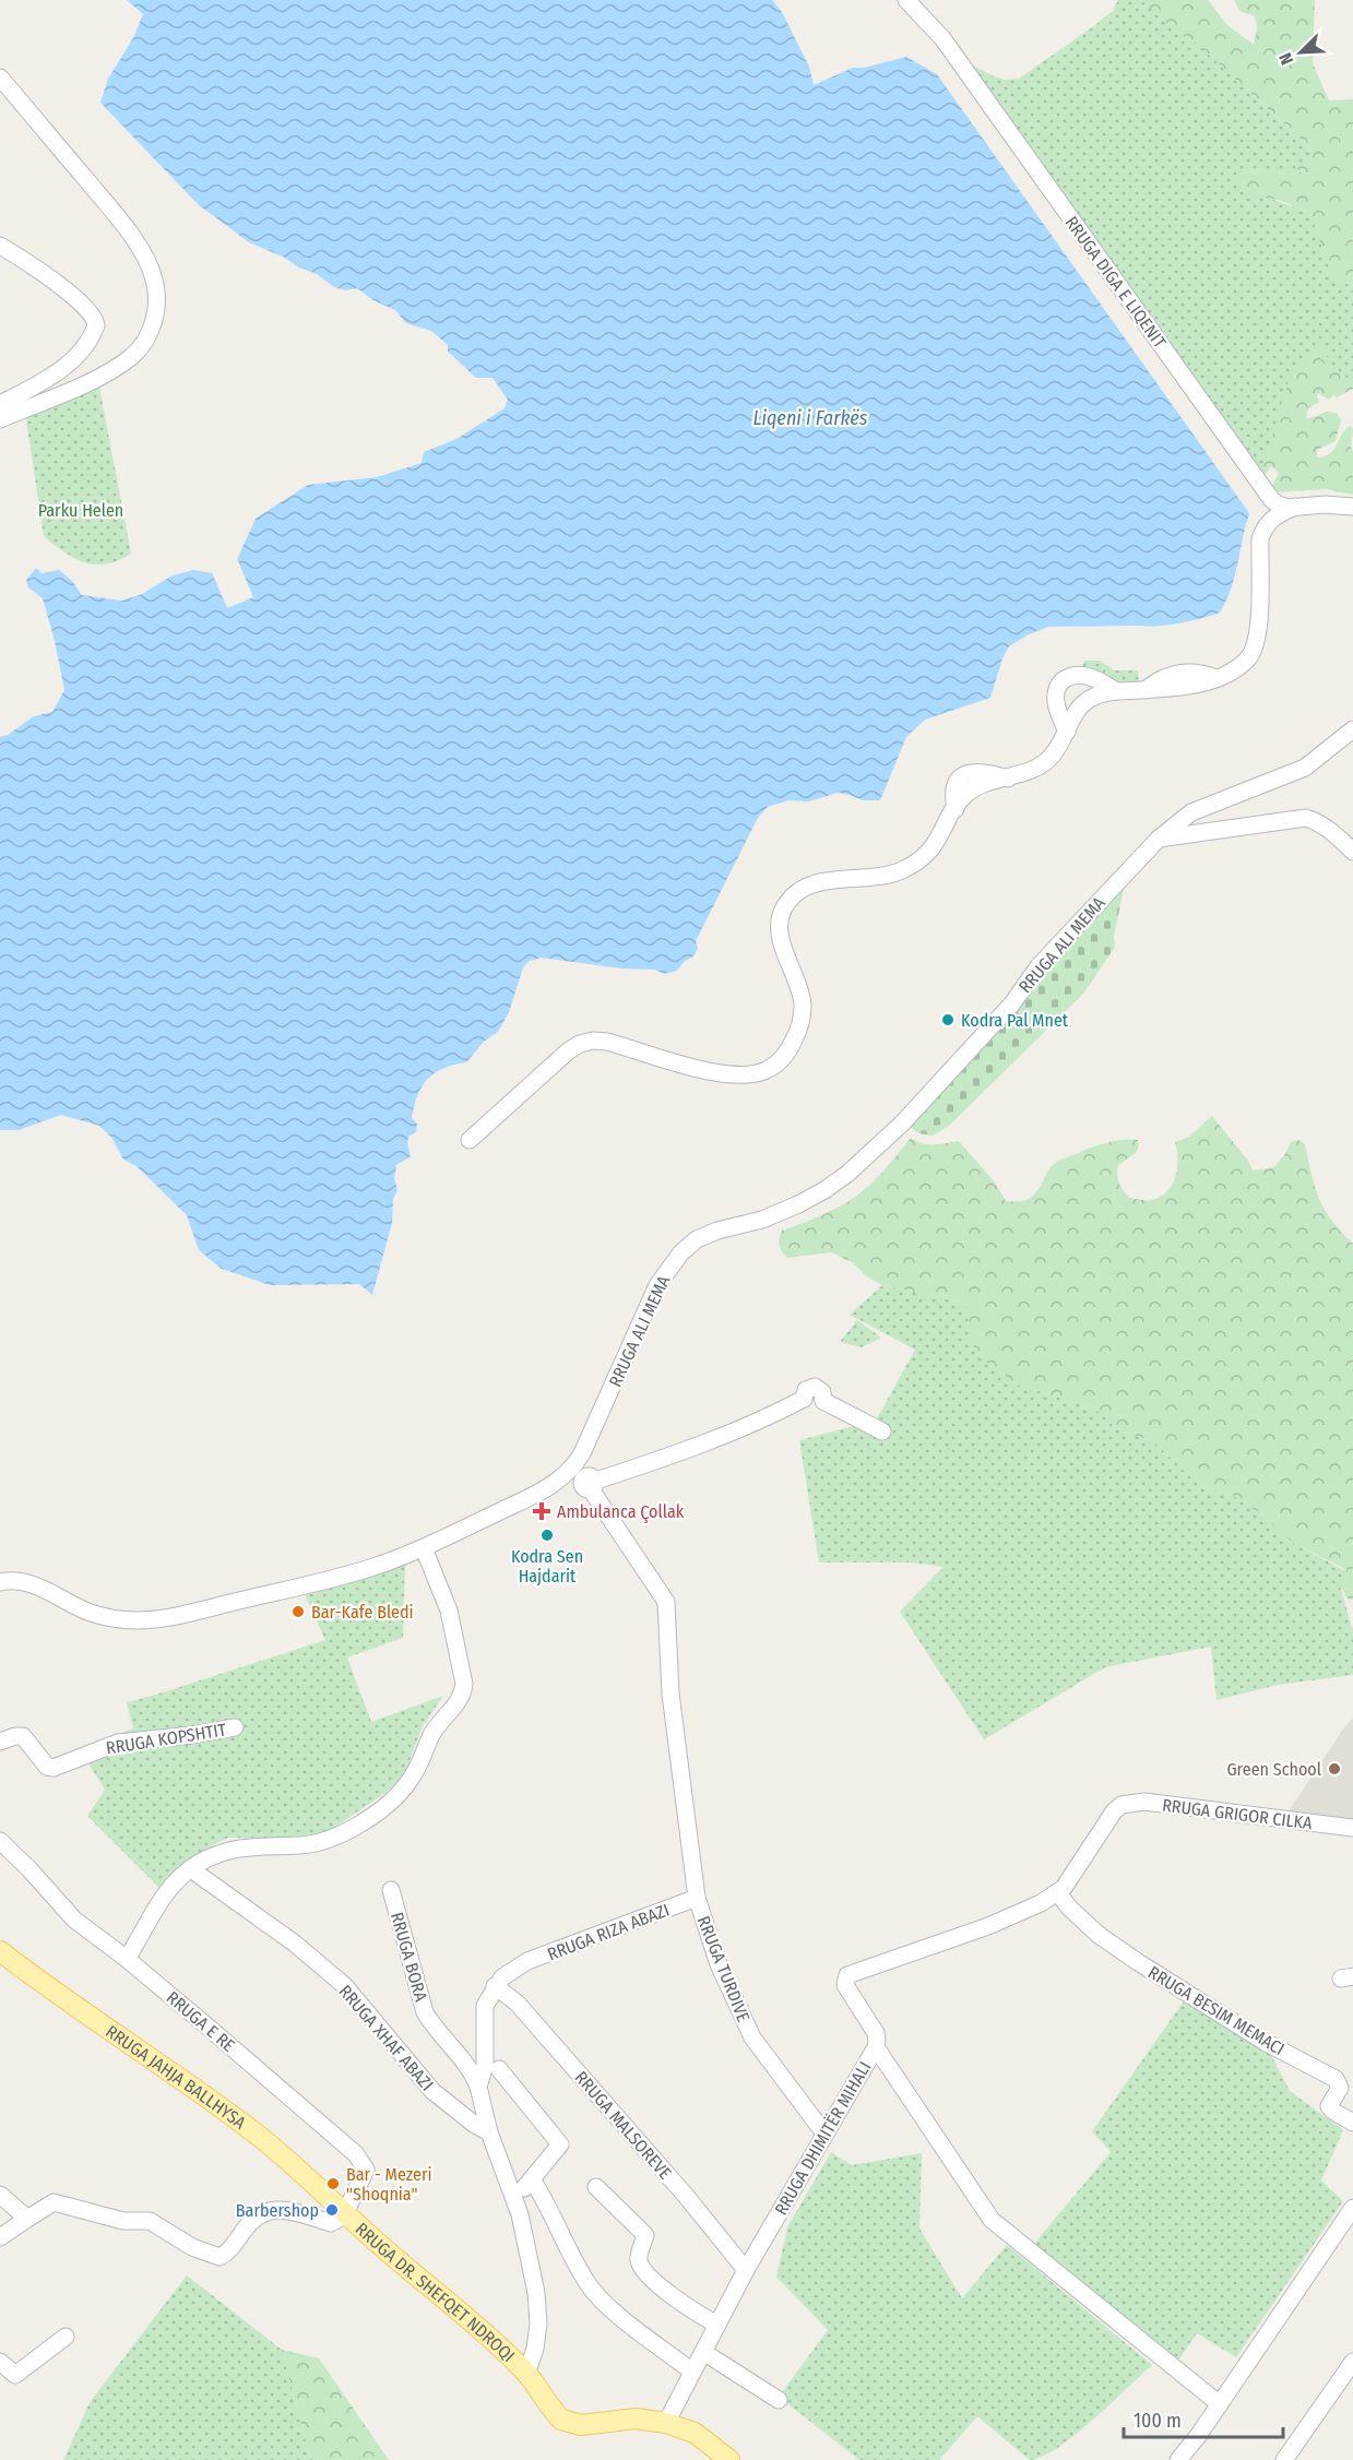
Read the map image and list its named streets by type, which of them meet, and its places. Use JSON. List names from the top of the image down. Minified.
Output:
{"streets":{"main road":["RRUGA JAHJA BALLHYSA","RRUGA DR. SHEFQET NDROQI"],"street":["RRUGA DIGA E LIQENIT","RRUGA ALI MEMA","RRUGA KOPSHTIT","RRUGA GRIGOR CILKA","RRUGA RIZA ABAZI","RRUGA BORA","RRUGA TURDIVE","RRUGA BESIM MEMACI","RRUGA E RE","RRUGA XHAF ABAZI","RRUGA MALSOREVE","RRUGA DHIMITËR MIHALI"]},"crossings":[["RRUGA GRIGOR CILKA","RRUGA DHIMITËR MIHALI"],["RRUGA RIZA ABAZI","RRUGA TURDIVE"],["RRUGA RIZA ABAZI","RRUGA MALSOREVE"],["RRUGA TURDIVE","RRUGA DHIMITËR MIHALI"],["RRUGA BESIM MEMACI","RRUGA DHIMITËR MIHALI"],["RRUGA E RE","RRUGA JAHJA BALLHYSA"],["RRUGA E RE","RRUGA DR. SHEFQET NDROQI"],["RRUGA JAHJA BALLHYSA","RRUGA DR. SHEFQET NDROQI"],["RRUGA MALSOREVE","RRUGA DHIMITËR MIHALI"],["RRUGA DHIMITËR MIHALI","RRUGA DR. SHEFQET NDROQI"]],"water":["Liqeni i Farkës"],"parks":["Parku Helen"],"places":{"other":["Kodra Pal Mnet","Kodra Sen Hajdarit","Bar-Kafe Bledi","Green School","Bar - Mezeri \"Shoqnia\"","Barbershop"],"health":["Ambulanca Çollak"]},"scale_bar":"100 m","north":"bottom left"}
